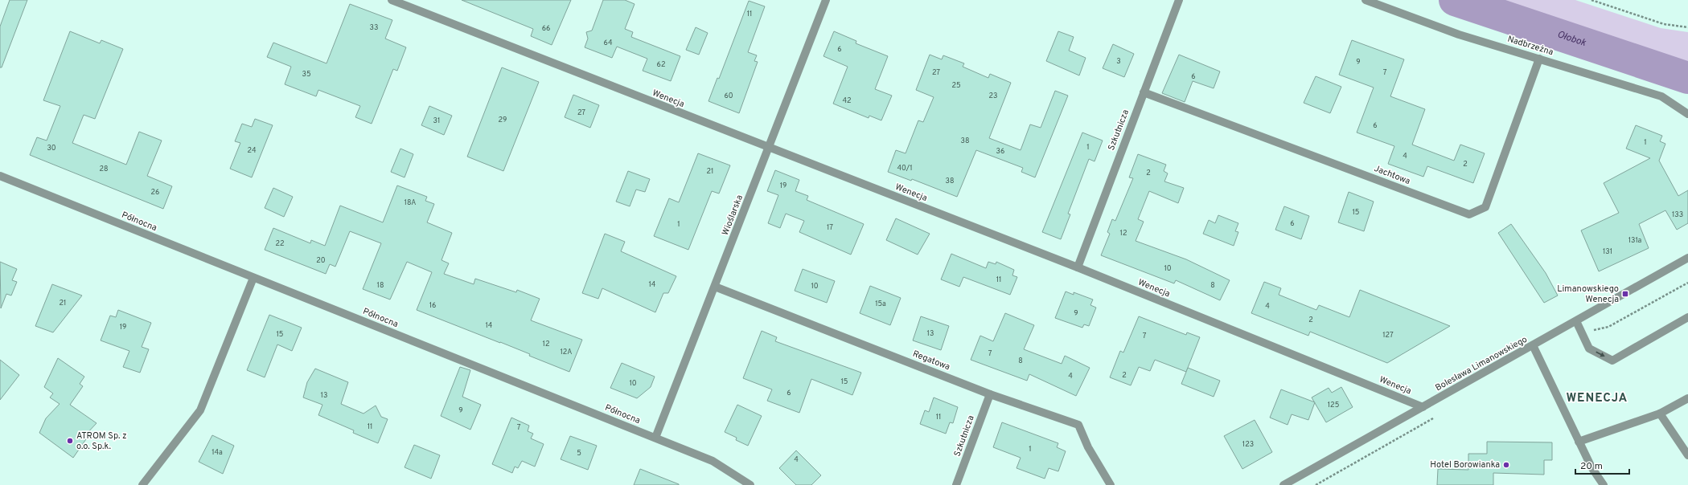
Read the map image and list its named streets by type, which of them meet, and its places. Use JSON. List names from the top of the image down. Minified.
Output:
{"streets":{"street":["Nadbrzeżna","Wenecja","Szkutnicza","Jachtowa","Wioślarska","Północna","Regatowa","Bolesława Limanowskiego"]},"crossings":[["Nadbrzeżna","Jachtowa"],["Wenecja","Szkutnicza"],["Wenecja","Wioślarska"],["Wenecja","Bolesława Limanowskiego"],["Szkutnicza","Jachtowa"],["Szkutnicza","Regatowa"],["Wioślarska","Północna"],["Wioślarska","Regatowa"]],"districts":["WENECJA"],"water":["Ołobok"],"places":{"transit":["Limanowskiego Wenecja"],"other":["ATROM Sp. z o.o. Sp.k.","Hotel Borowianka"]},"house_numbers":["11","33","66","64","6","3","9","62","27","7","35","6","25","60","23","42","27","29","31","6","38","1","1","30","24","36","4","2","40/1","28","21","2","38","19","26","18A","15","133","6","1","17","12","131a","22","131","20","10","11","14","18","8","10","21","15a","16","4","9","2","14","19","13","15","127","7","12","12A","7","8","2","4","15","10","6","13","125","9","11","11","7","123","1","14a","5","4"],"scale_bar":"20 m"}
